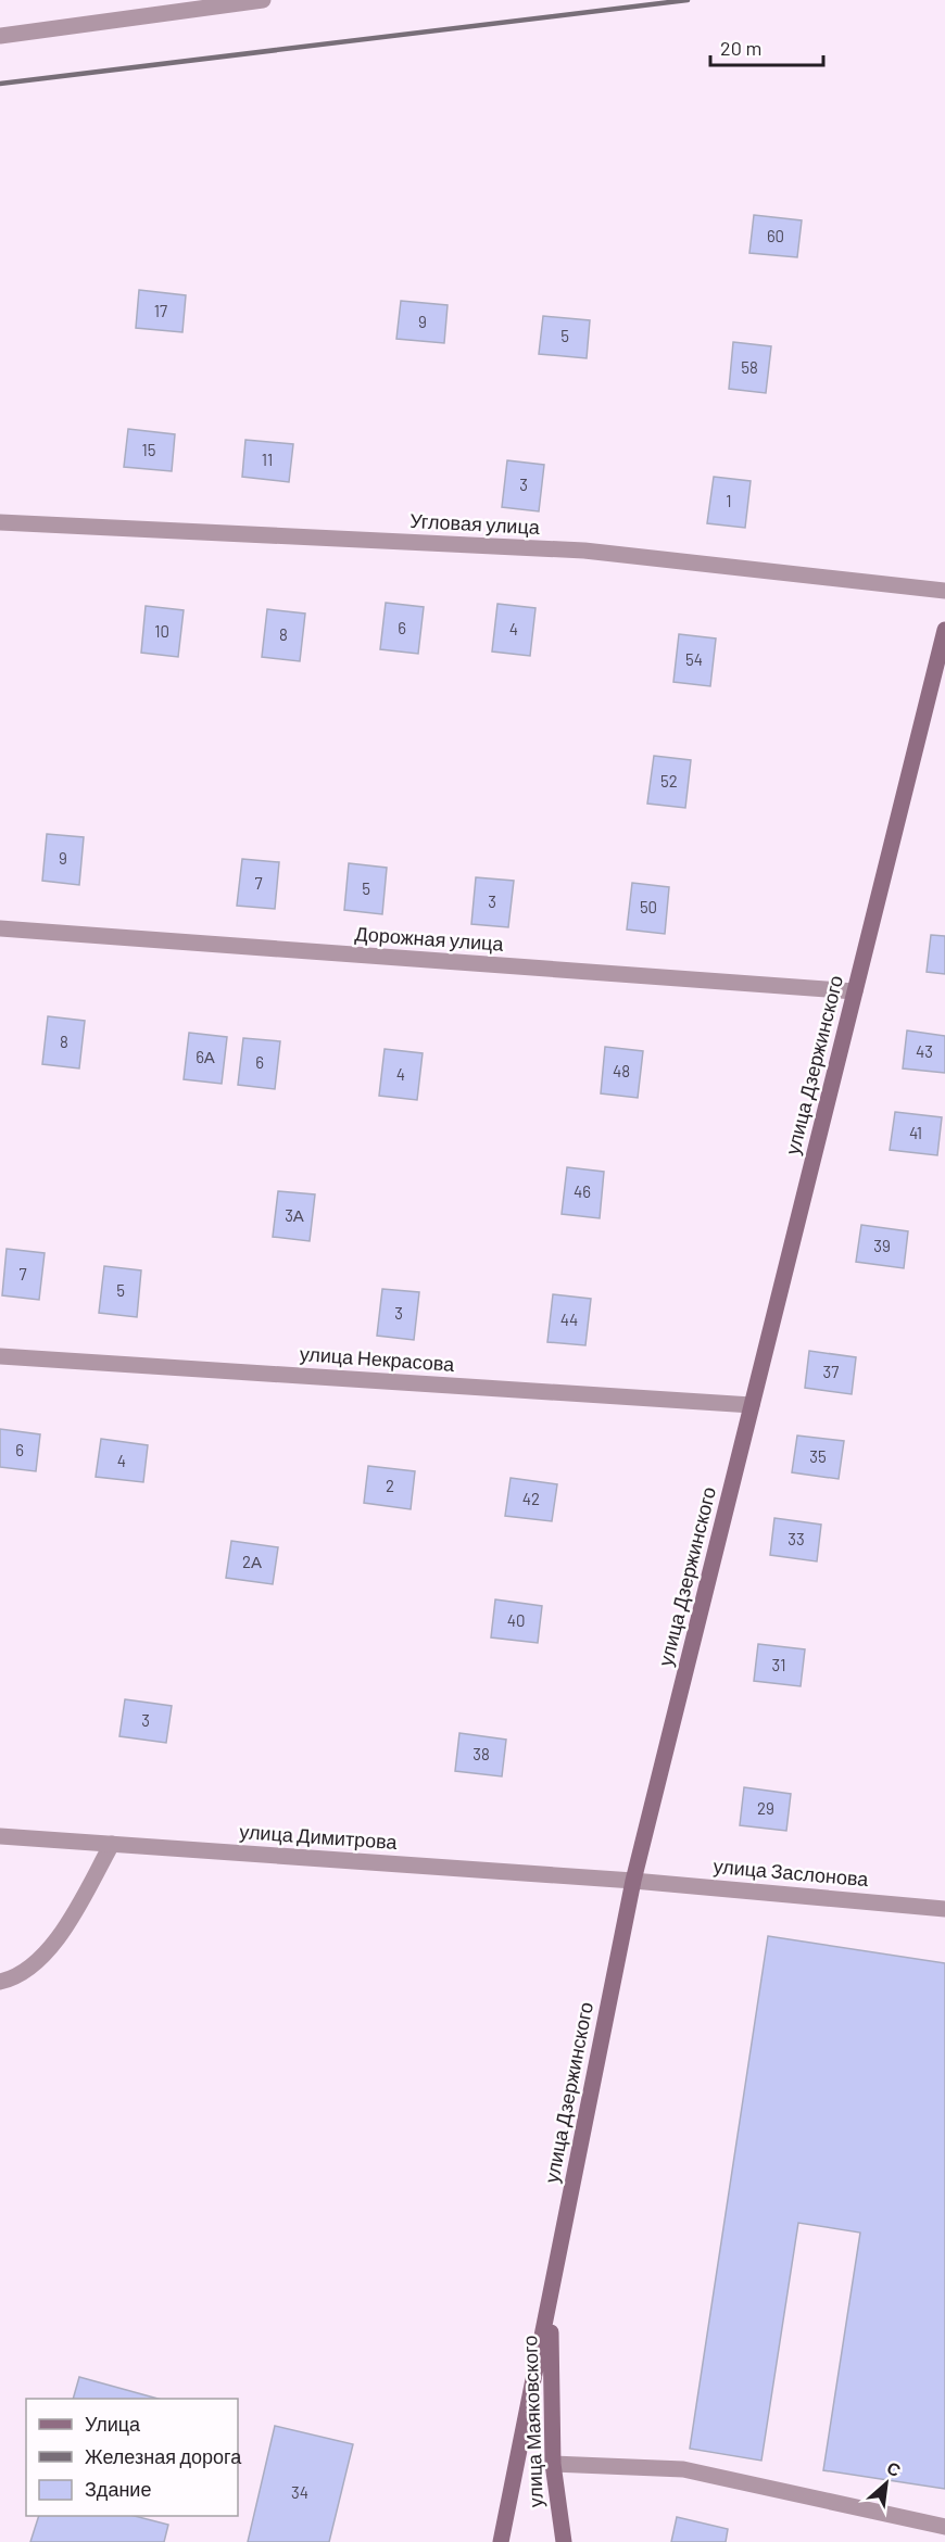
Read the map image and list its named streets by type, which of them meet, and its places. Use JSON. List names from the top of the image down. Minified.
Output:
{"streets":{"main road":["улица Дзержинского","улица Маяковского"],"street":["Угловая улица","Дорожная улица","улица Некрасова","улица Димитрова","улица Заслонова"]},"crossings":[["Дорожная улица","улица Дзержинского"],["улица Дзержинского","улица Некрасова"],["улица Дзержинского","улица Димитрова"],["улица Дзержинского","улица Заслонова"],["улица Дзержинского","улица Маяковского"],["улица Димитрова","улица Заслонова"]],"house_numbers":["60","17","9","5","58","15","11","3","1","6","4","10","8","54","52","9","7","5","3","50","8","43","6А","6","48","4","41","46","3А","39","7","5","3","44","37","6","35","4","2","42","33","2А","40","31","3","38","29","34"],"legend":["Улица","Железная дорога","Здание"],"scale_bar":"20 m","north":"top right"}
